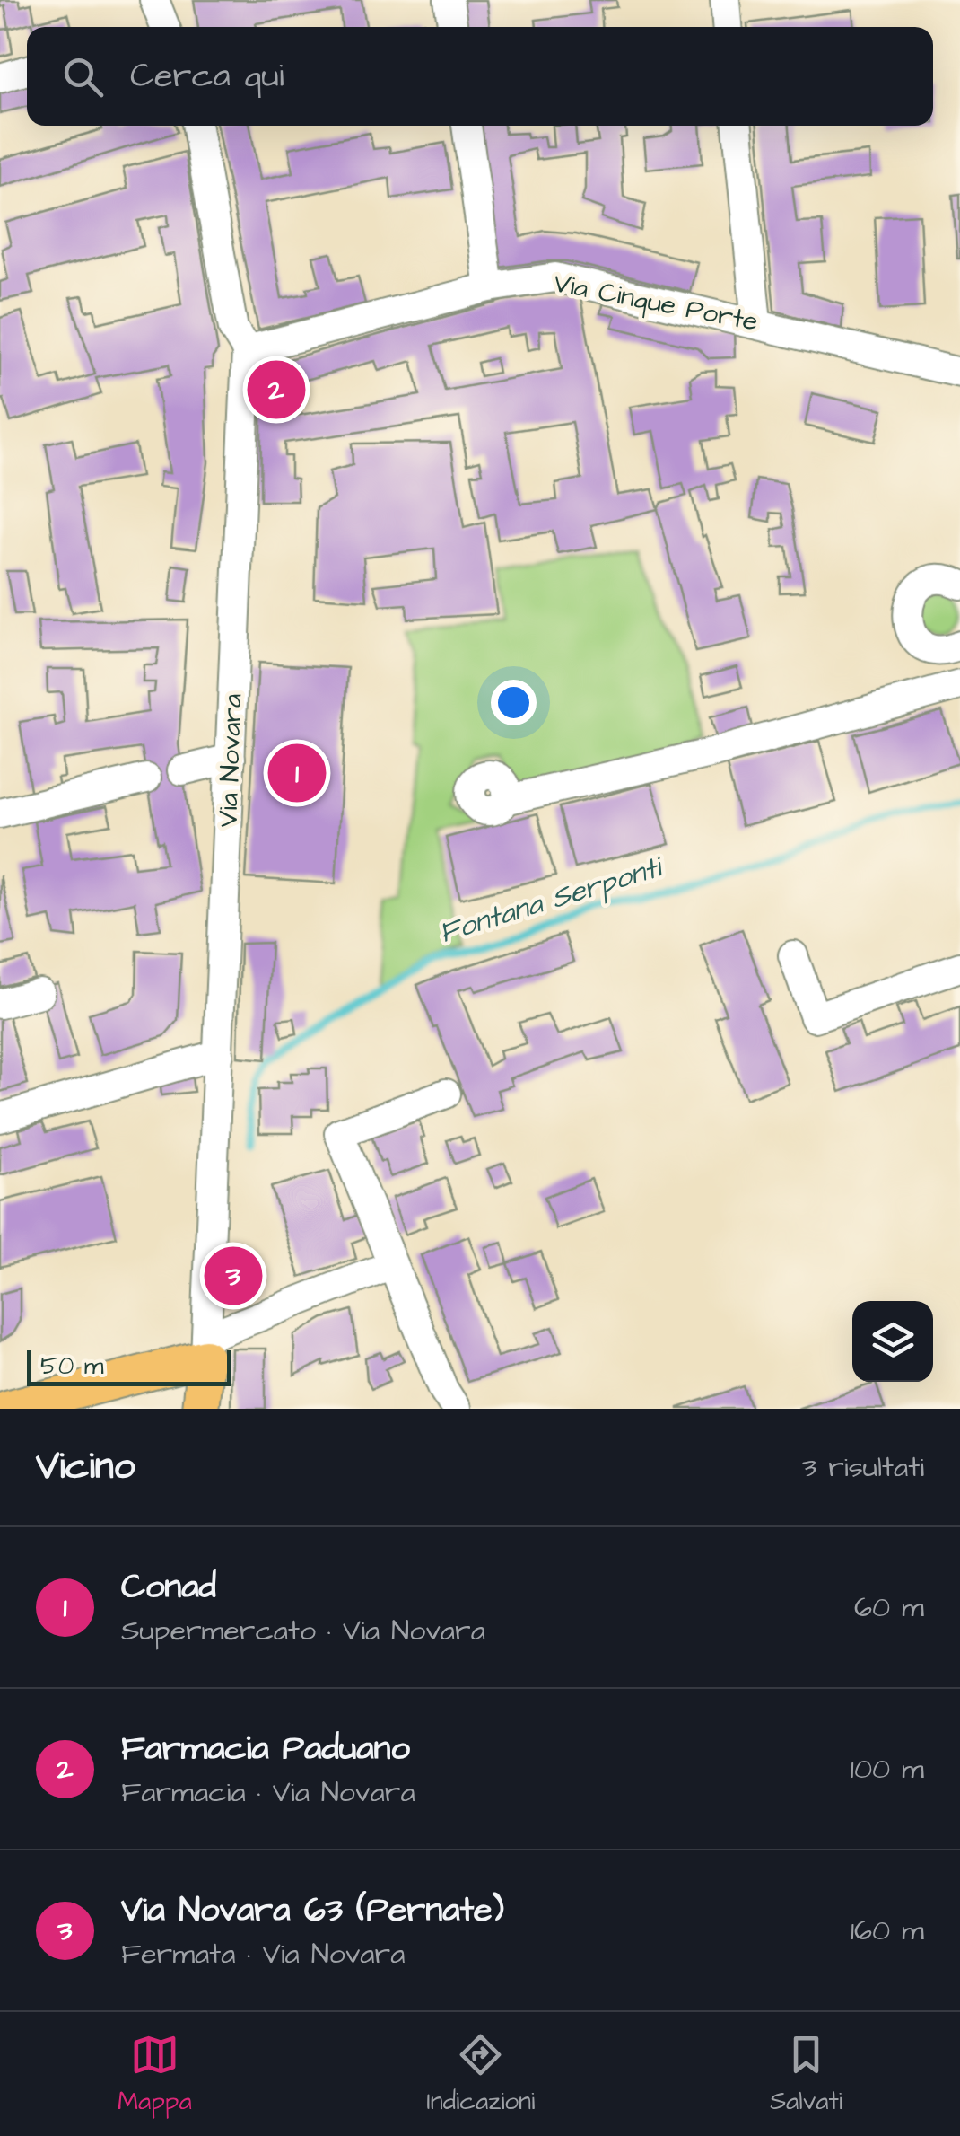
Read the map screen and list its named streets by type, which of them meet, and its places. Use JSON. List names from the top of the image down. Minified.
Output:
{"streets":{"main road":["Via Novara"],"street":["Via Cinque Porte"]},"crossings":[["Via Cinque Porte","Via Novara"]],"water":["Fontana Serponti"],"scale_bar":"50 m","page":{"search":"Cerca qui","pins":["2","1","3"],"scale":"50 m","heading":["Vicino","3 risultati"],"list":[{"mark":"1","name":"Conad","note":"Supermercato · Via Novara","value":"60 m"},{"mark":"2","name":"Farmacia Paduano","note":"Farmacia · Via Novara","value":"100 m"},{"mark":"3","name":"Via Novara 63 (Pernate)","note":"Fermata · Via Novara","value":"160 m"}],"nav":["Mappa","Indicazioni","Salvati"]}}
